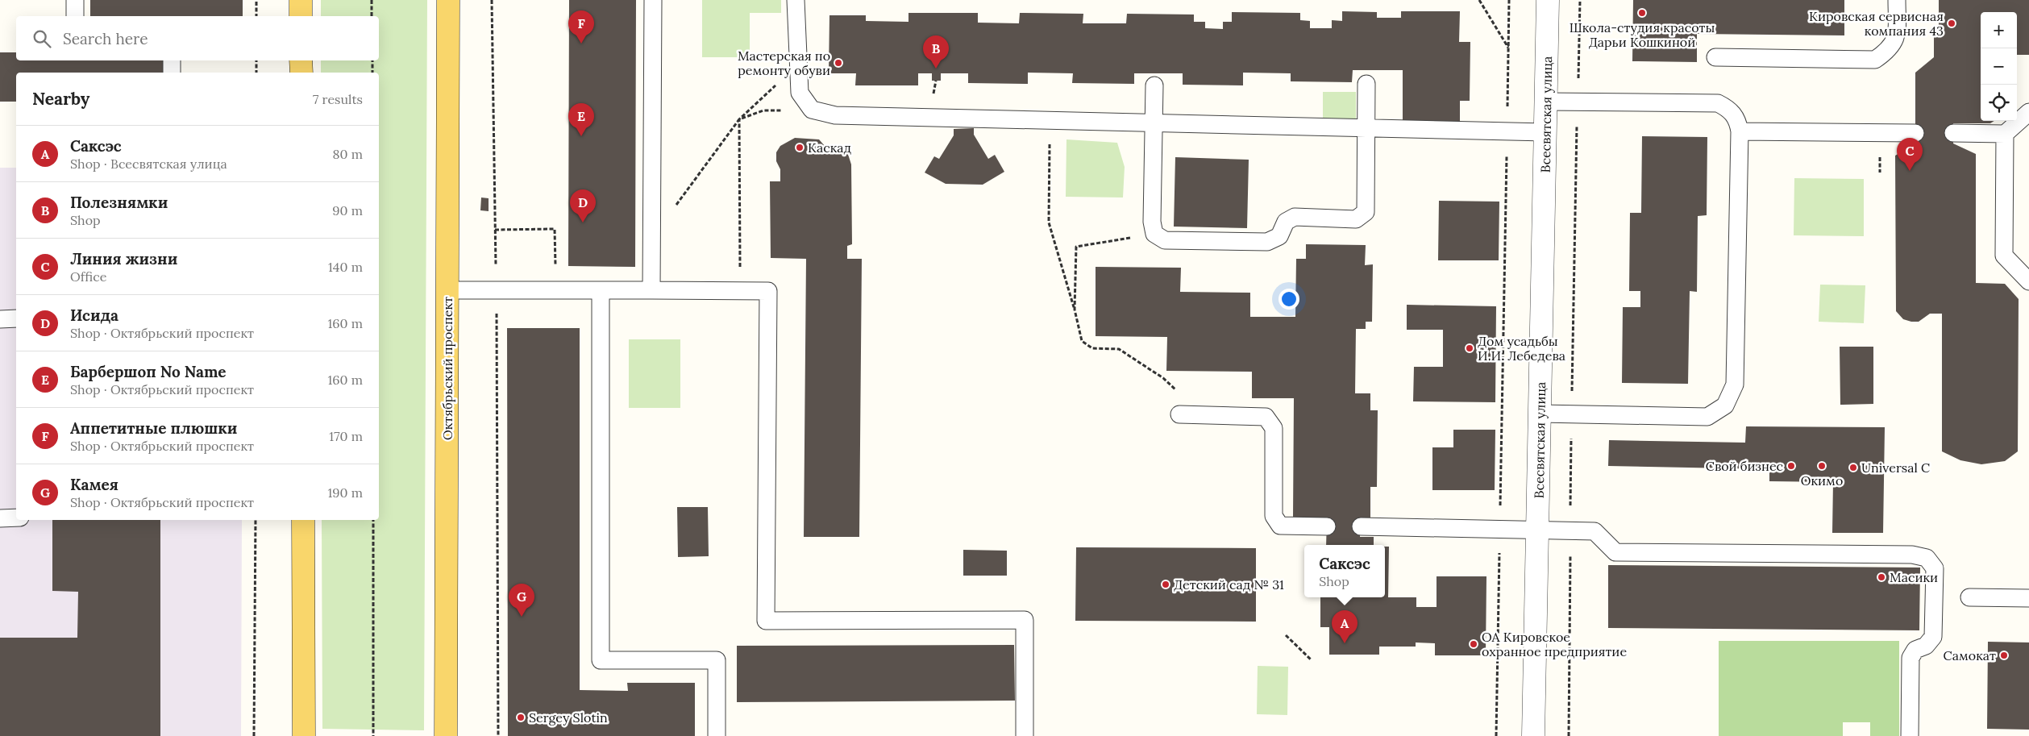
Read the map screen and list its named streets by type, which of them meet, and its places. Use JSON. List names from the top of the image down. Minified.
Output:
{"streets":{"main road":["Октябрьский проспект"],"street":["Всесвятская улица"]},"places":["Школа-студия красоты Дарьи Кошкиной","Кировская сервисная компания 43","Мастерская по ремонту обуви","Каскад","Дом усадьбы И.И. Лебедева","Свой бизнес","Окимо","Universal C","Масики","Детский сад № 31","ОА Кировское охранное предприятие","Самокат","Sergey Slotin"],"page":{"pins":["F","B","E","C","D","G","A"],"map_buttons":["+","−"],"search":"Search here","heading":["Nearby","7 results"],"list":[{"mark":"A","name":"Саксэс","note":"Shop · Всесвятская улица","value":"80 m"},{"mark":"B","name":"Полезнямки","note":"Shop","value":"90 m"},{"mark":"C","name":"Линия жизни","note":"Office","value":"140 m"},{"mark":"D","name":"Исида","note":"Shop · Октябрьский проспект","value":"160 m"},{"mark":"E","name":"Барбершоп No Name","note":"Shop · Октябрьский проспект","value":"160 m"},{"mark":"F","name":"Аппетитные плюшки","note":"Shop · Октябрьский проспект","value":"170 m"},{"mark":"G","name":"Камея","note":"Shop · Октябрьский проспект","value":"190 m"}],"popup":["Саксэс","Shop"]}}
